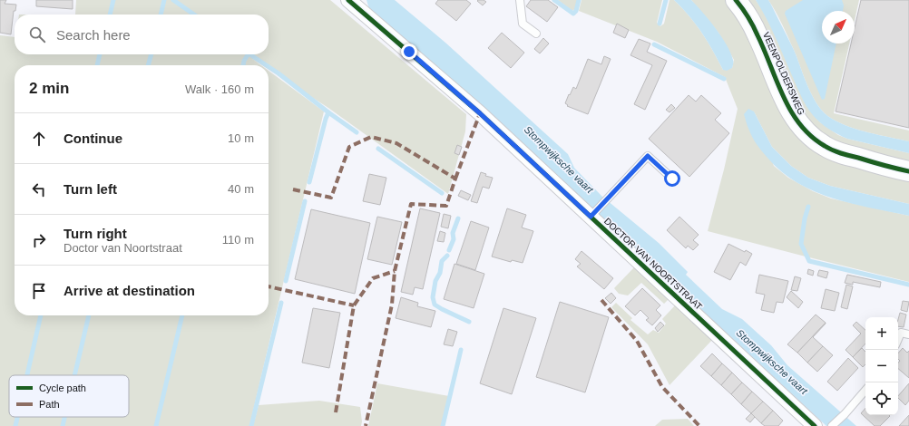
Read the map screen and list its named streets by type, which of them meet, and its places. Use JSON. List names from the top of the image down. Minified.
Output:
{"streets":{"street":["VEENPOLDERSWEG","DOCTOR VAN NOORTSTRAAT"]},"water":["Stompwijksche vaart"],"legend":["Cycle path","Path"],"north":"top right","page":{"search":"Search here","heading":["2 min","Walk · 160 m"],"list":[["Continue","10 m"],["Turn left","40 m"],["Turn right","Doctor van Noortstraat","110 m"],"Arrive at destination"],"map_buttons":["+","−"]}}
